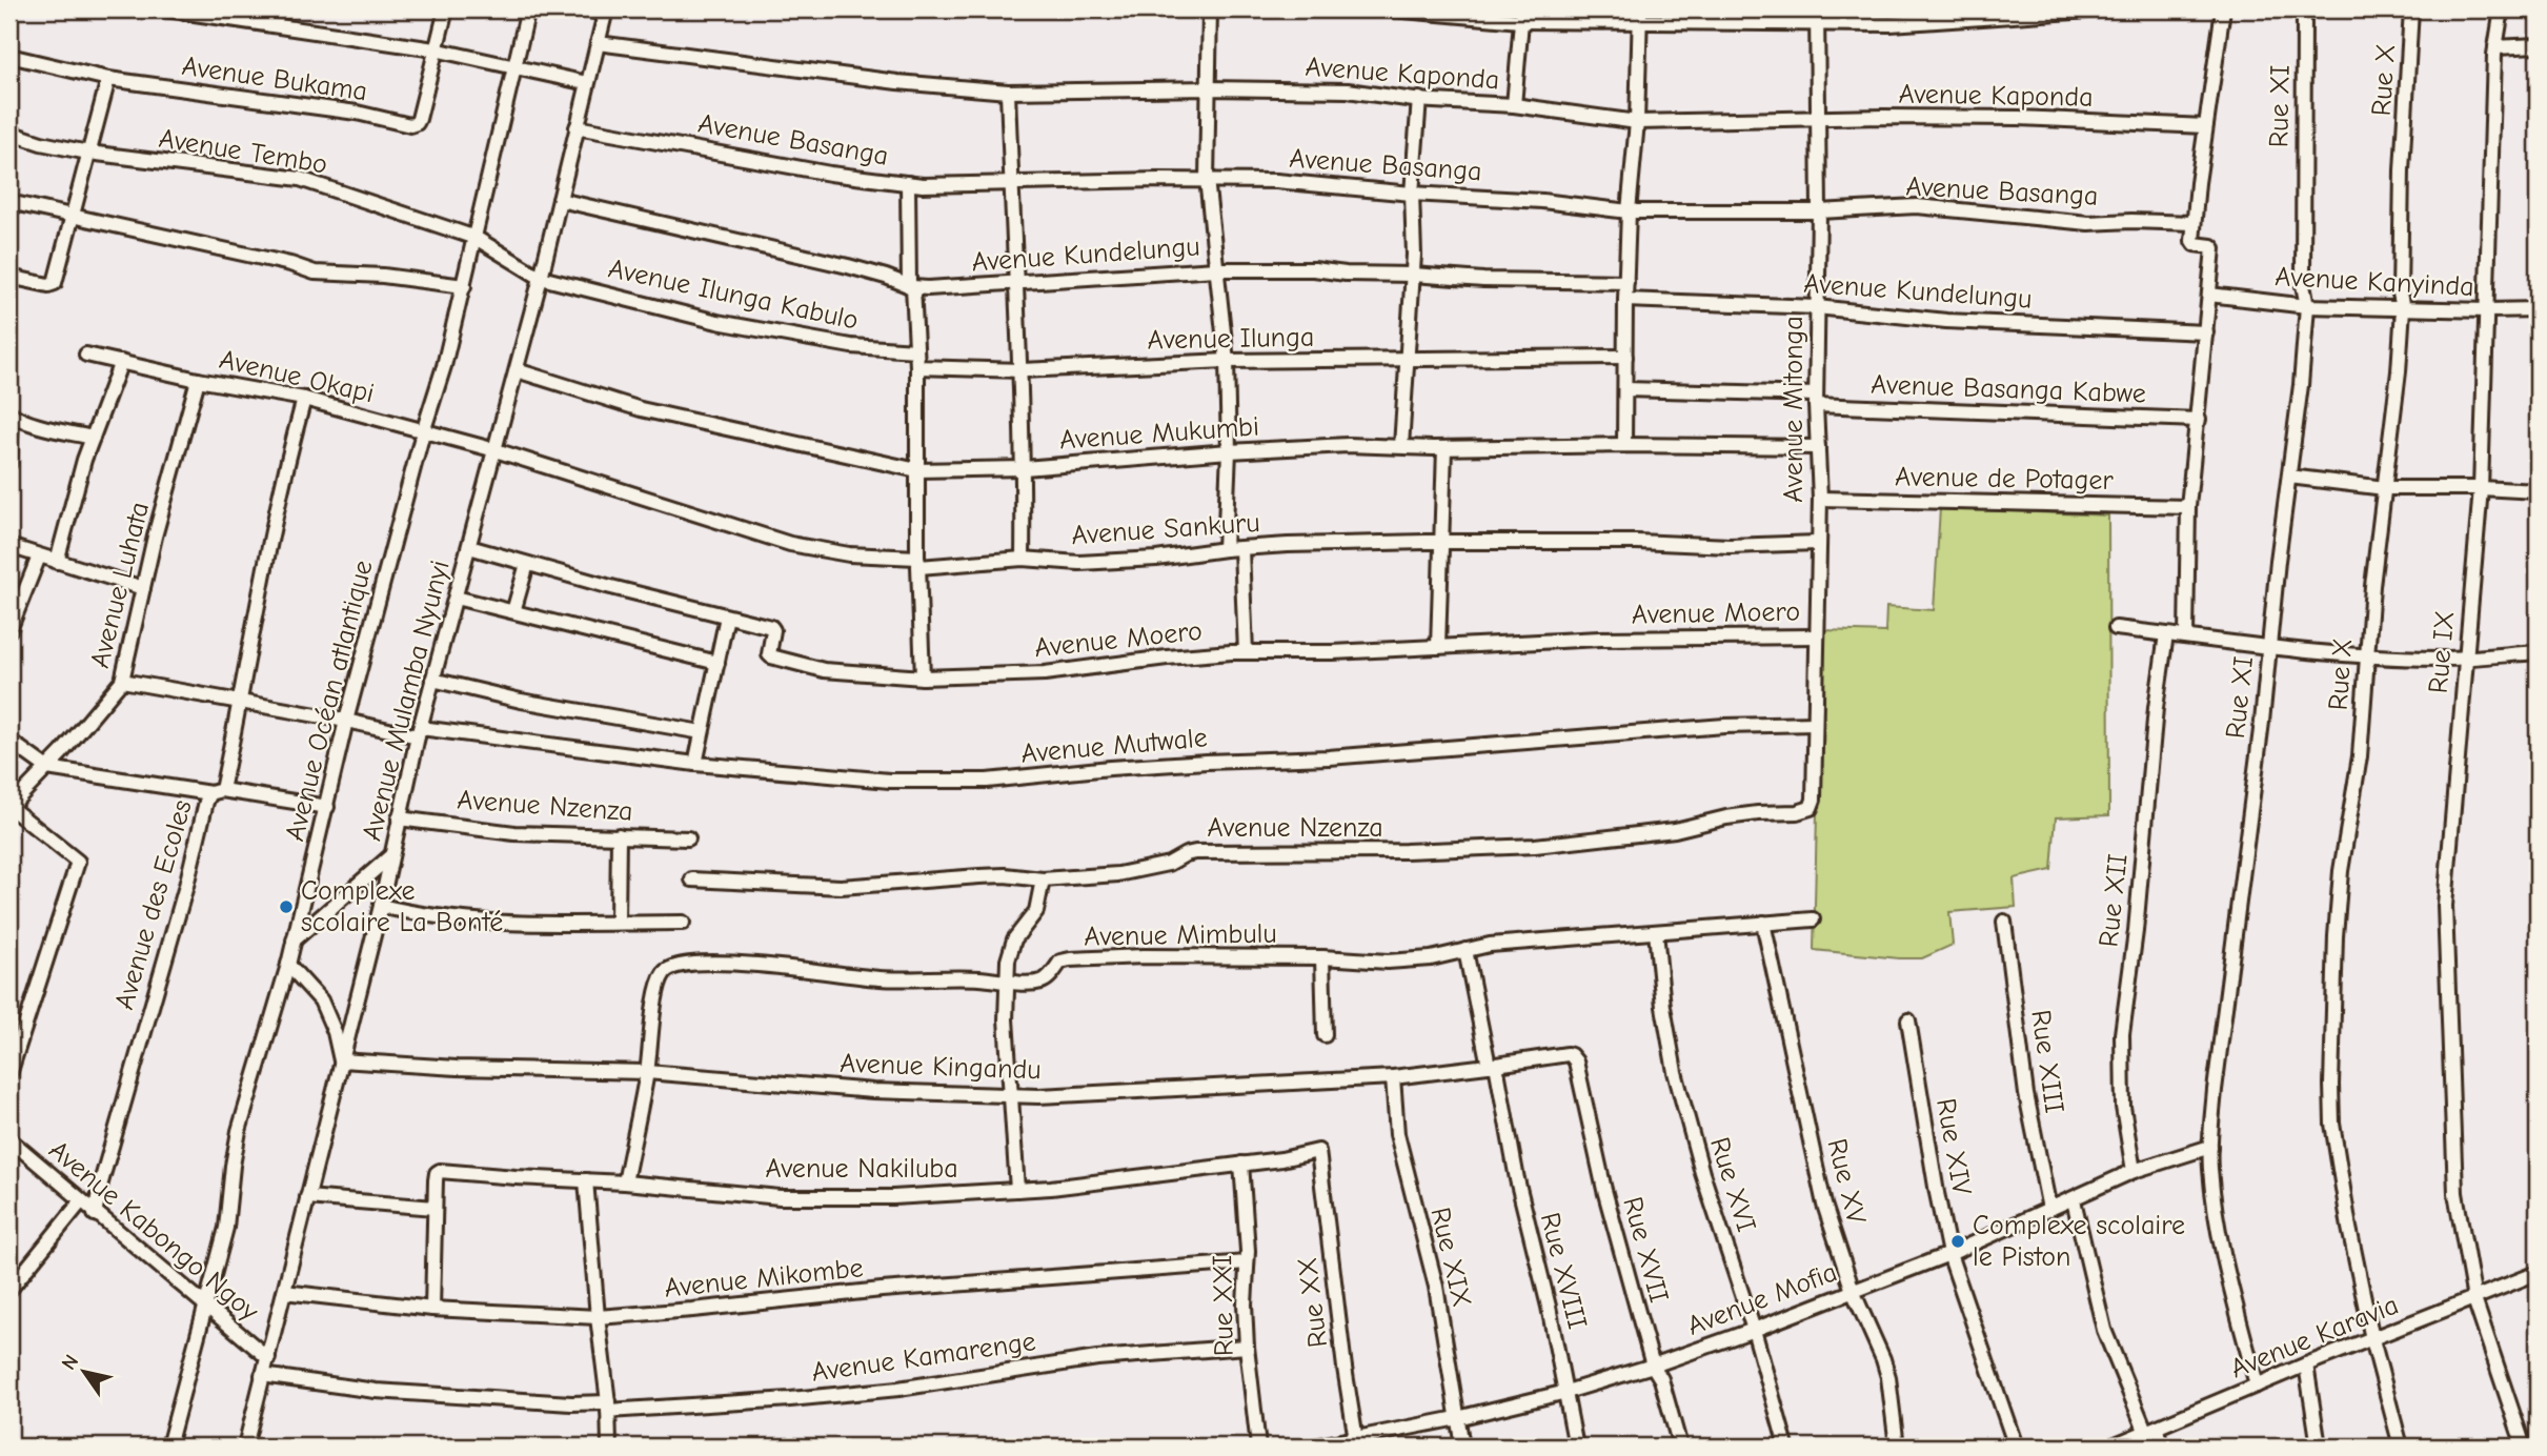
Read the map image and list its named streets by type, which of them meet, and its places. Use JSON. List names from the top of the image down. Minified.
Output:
{"streets":{"street":["Avenue Kaponda","Avenue Bukama","Rue X","Rue XI","Avenue Basanga","Avenue Tembo","Avenue Kundelungu","Avenue Kanyinda","Avenue Ilunga Kabulo","Avenue Ilunga","Avenue Okapi","Avenue Basanga Kabwe","Avenue Mitonga","Avenue Mukumbi","Avenue de Potager","Avenue Sankuru","Avenue Luhata","Avenue Moero","Rue IX","Avenue Océan atlantique","Avenue Mulamba Nyunyi","Avenue Mutwale","Avenue Nzenza","Rue XII","Avenue des Ecoles","Avenue Mimbulu","Rue XIII","Avenue Kingandu","Rue XIV","Avenue Nakiluba","Rue XV","Rue XVI","Avenue Kabongo Ngoy","Rue XVII","Rue XIX","Rue XVIII","Avenue Mikombe","Avenue Mofia","Rue XX","Rue XXI","Avenue Karavia","Avenue Kamarenge"]},"crossings":[["Avenue Kaponda","Avenue Mitonga"],["Avenue Kaponda","Avenue Mulamba Nyunyi"],["Rue X","Avenue Kanyinda"],["Rue X","Avenue Karavia"],["Rue XI","Avenue Kanyinda"],["Rue XI","Avenue Mofia"],["Rue XI","Avenue Karavia"],["Avenue Basanga","Avenue Mitonga"],["Avenue Basanga","Avenue Mulamba Nyunyi"],["Avenue Tembo","Avenue Ilunga Kabulo"],["Avenue Tembo","Avenue Océan atlantique"],["Avenue Tembo","Avenue Mulamba Nyunyi"],["Avenue Kundelungu","Avenue Mitonga"],["Avenue Kundelungu","Avenue Mulamba Nyunyi"],["Avenue Kanyinda","Rue IX"],["Avenue Ilunga Kabulo","Avenue Mulamba Nyunyi"],["Avenue Okapi","Avenue Sankuru"],["Avenue Okapi","Avenue Luhata"],["Avenue Okapi","Avenue Océan atlantique"],["Avenue Okapi","Avenue Mulamba Nyunyi"],["Avenue Okapi","Avenue des Ecoles"],["Avenue Basanga Kabwe","Avenue Mitonga"],["Avenue Mitonga","Avenue Mukumbi"],["Avenue Mitonga","Avenue de Potager"],["Avenue Mitonga","Avenue Sankuru"],["Avenue Mitonga","Avenue Moero"],["Avenue Mitonga","Avenue Mutwale"],["Avenue Mitonga","Avenue Nzenza"],["Avenue Mukumbi","Avenue Mulamba Nyunyi"],["Avenue Sankuru","Avenue Mulamba Nyunyi"],["Avenue Luhata","Avenue Mutwale"],["Avenue Moero","Avenue Mulamba Nyunyi"],["Rue IX","Avenue Karavia"],["Avenue Océan atlantique","Avenue Mutwale"],["Avenue Océan atlantique","Avenue Kabongo Ngoy"],["Avenue Mulamba Nyunyi","Avenue Mutwale"],["Avenue Mulamba Nyunyi","Avenue Nzenza"],["Avenue Mulamba Nyunyi","Avenue Kingandu"],["Avenue Mulamba Nyunyi","Avenue Kabongo Ngoy"],["Avenue Mulamba Nyunyi","Avenue Mikombe"],["Avenue Mulamba Nyunyi","Avenue Kamarenge"],["Avenue Mutwale","Avenue des Ecoles"],["Rue XII","Avenue Mofia"],["Avenue des Ecoles","Avenue Kabongo Ngoy"],["Avenue Mimbulu","Avenue Kingandu"],["Avenue Mimbulu","Avenue Nakiluba"],["Avenue Mimbulu","Rue XV"],["Avenue Mimbulu","Rue XVI"],["Rue XIII","Avenue Mofia"],["Avenue Kingandu","Rue XVII"],["Avenue Kingandu","Rue XIX"],["Avenue Kingandu","Rue XVIII"],["Rue XIV","Avenue Mofia"],["Avenue Nakiluba","Rue XX"],["Avenue Nakiluba","Rue XXI"],["Rue XV","Avenue Mofia"],["Rue XVI","Avenue Mofia"],["Rue XVII","Avenue Mofia"],["Rue XIX","Avenue Mofia"],["Rue XVIII","Avenue Mofia"],["Avenue Mikombe","Rue XXI"],["Avenue Mofia","Rue XX"],["Rue XXI","Avenue Kamarenge"]],"places":["Complexe scolaire La Bonté","Complexe scolaire le Piston"],"north":"top left"}
